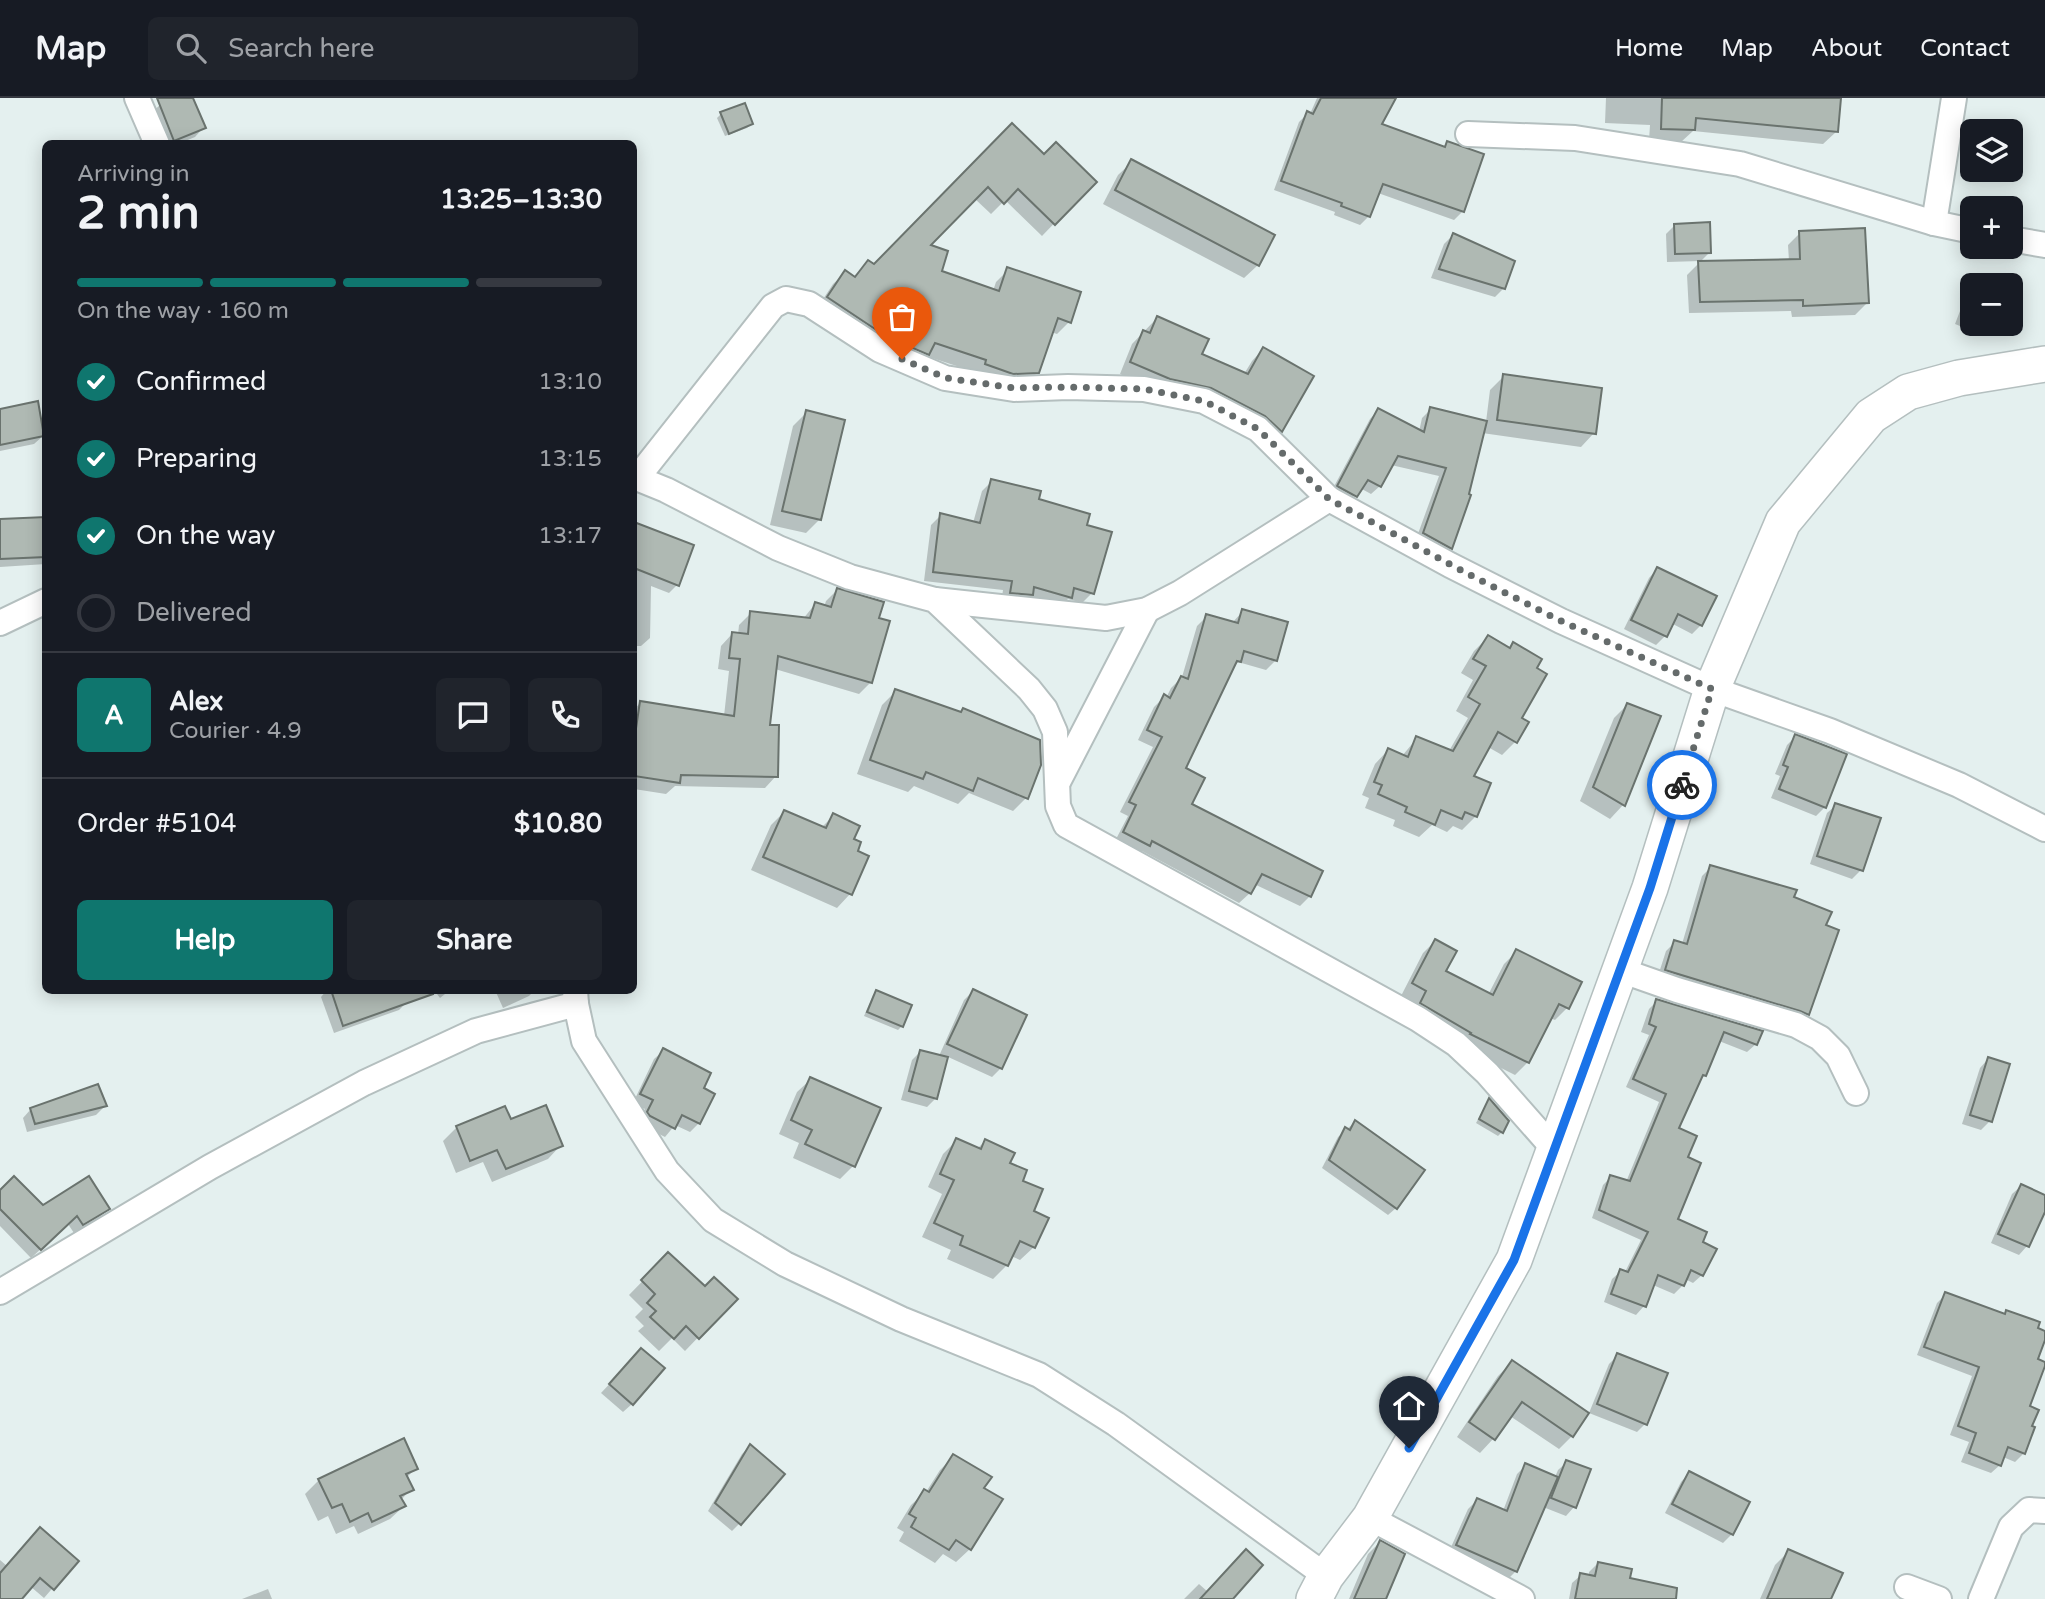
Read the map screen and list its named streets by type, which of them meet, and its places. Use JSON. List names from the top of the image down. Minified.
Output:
{"page":{"header":"Map","search":"Search here","nav":["Home","Map","About","Contact"],"map_buttons":["+","−"],"heading":["2 min","Arriving in","13:25–13:30"],"panel":["Alex","Courier · 4.9","Order #5104","$10.80"],"bar":"On the way · 160 m","list":[["Confirmed","13:10"],["Preparing","13:15"],["On the way","13:17"],"Delivered"],"round":"A","buttons":["Help","Share"]}}
